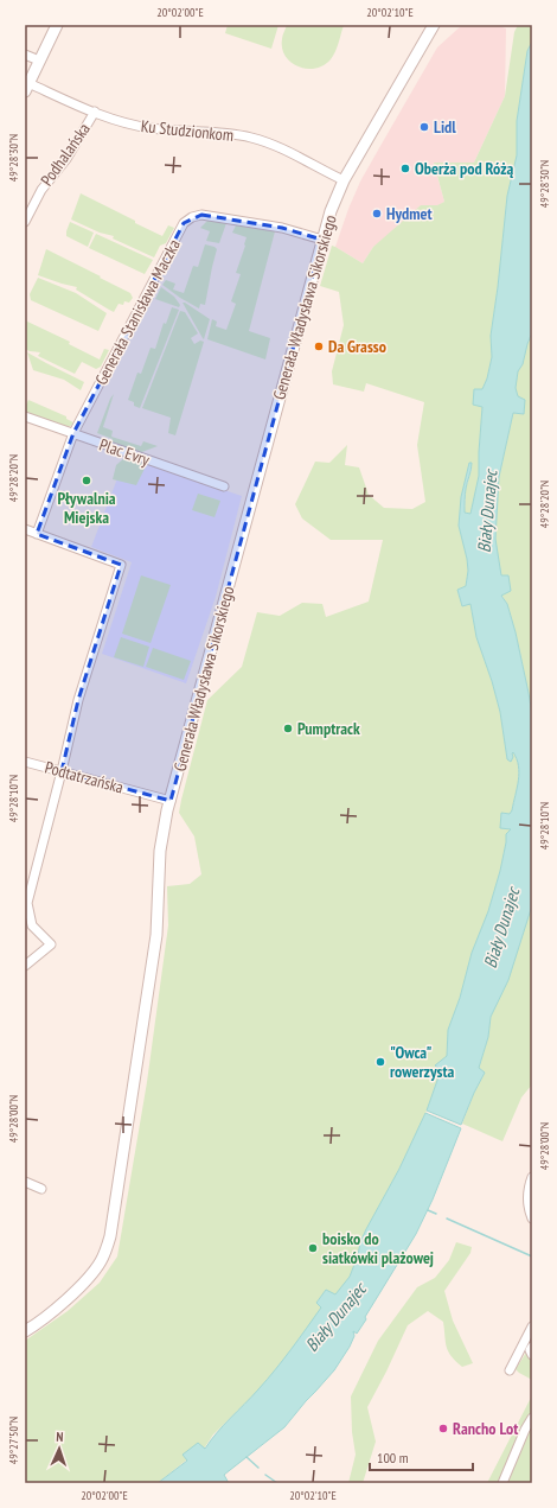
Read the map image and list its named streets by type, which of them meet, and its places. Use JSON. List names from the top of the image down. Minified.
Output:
{"streets":{"street":["Ku Studzionkom","Podhalańska","Generała Władysława Sikorskiego","Generała Stanisława Maczka","Plac Evry","Podtatrzańska"]},"crossings":[["Ku Studzionkom","Podhalańska"],["Ku Studzionkom","Generała Władysława Sikorskiego"],["Generała Władysława Sikorskiego","Generała Stanisława Maczka"],["Generała Władysława Sikorskiego","Podtatrzańska"],["Generała Stanisława Maczka","Plac Evry"]],"water":["Biały Dunajec"],"places":["Lidl","Oberża pod Różą","Hydmet","Da Grasso","Pływalnia Miejska","Pumptrack","\"Owca\" rowerzysta","boisko do siatkówki plażowej","Rancho Lot"],"scale_bar":"100 m","north":"top","coordinates":["20°02'00\"E","20°02'10\"E","49°28'30\"N","49°28'20\"N","49°28'10\"N","49°28'00\"N","49°27'50\"N"]}
